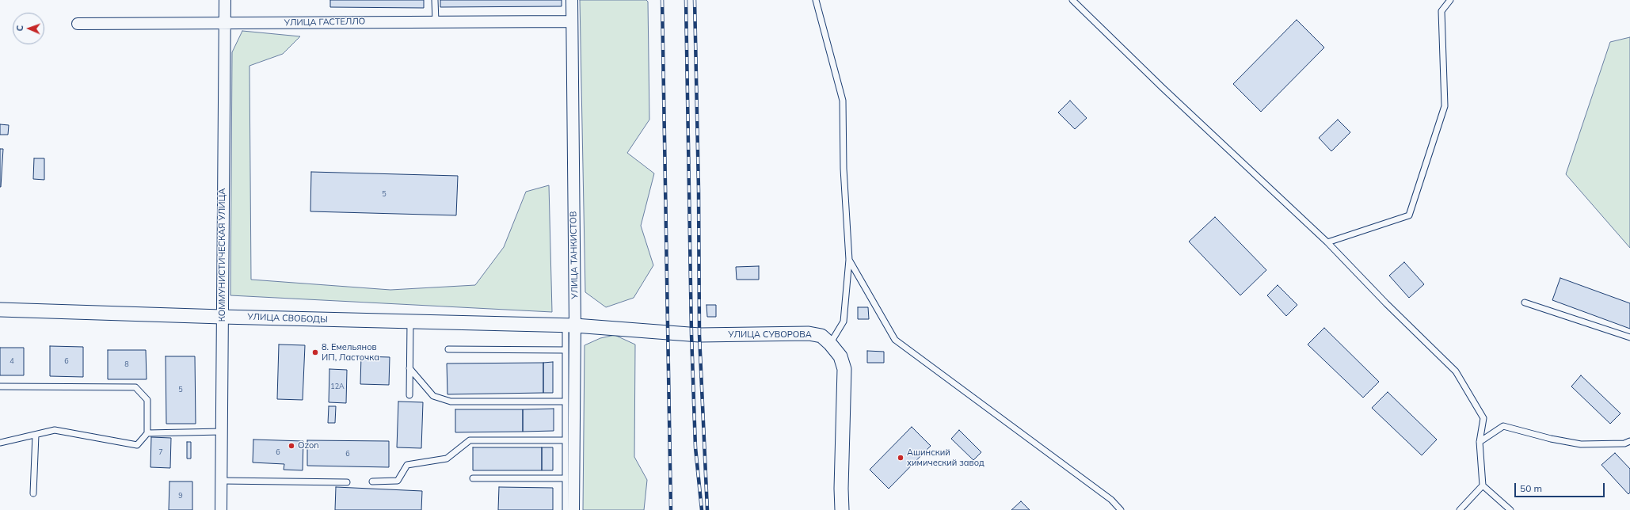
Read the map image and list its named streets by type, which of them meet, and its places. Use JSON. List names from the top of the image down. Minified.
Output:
{"streets":{"street":["УЛИЦА ГАСТЕЛЛО","КОММУНИСТИЧЕСКАЯ УЛИЦА","УЛИЦА ТАНКИСТОВ","УЛИЦА СВОБОДЫ","УЛИЦА СУВОРОВА"]},"crossings":[["УЛИЦА ГАСТЕЛЛО","КОММУНИСТИЧЕСКАЯ УЛИЦА"],["УЛИЦА ГАСТЕЛЛО","УЛИЦА ТАНКИСТОВ"],["КОММУНИСТИЧЕСКАЯ УЛИЦА","УЛИЦА СВОБОДЫ"],["УЛИЦА ТАНКИСТОВ","УЛИЦА СВОБОДЫ"],["УЛИЦА ТАНКИСТОВ","УЛИЦА СУВОРОВА"],["УЛИЦА СВОБОДЫ","УЛИЦА СУВОРОВА"]],"places":["8. Емельянов ИП, Ласточка","Ozon","Ашинский химический завод"],"house_numbers":["5","4","6","8","12А","5","7","6","6","9"],"scale_bar":"50 m","north":"left"}
